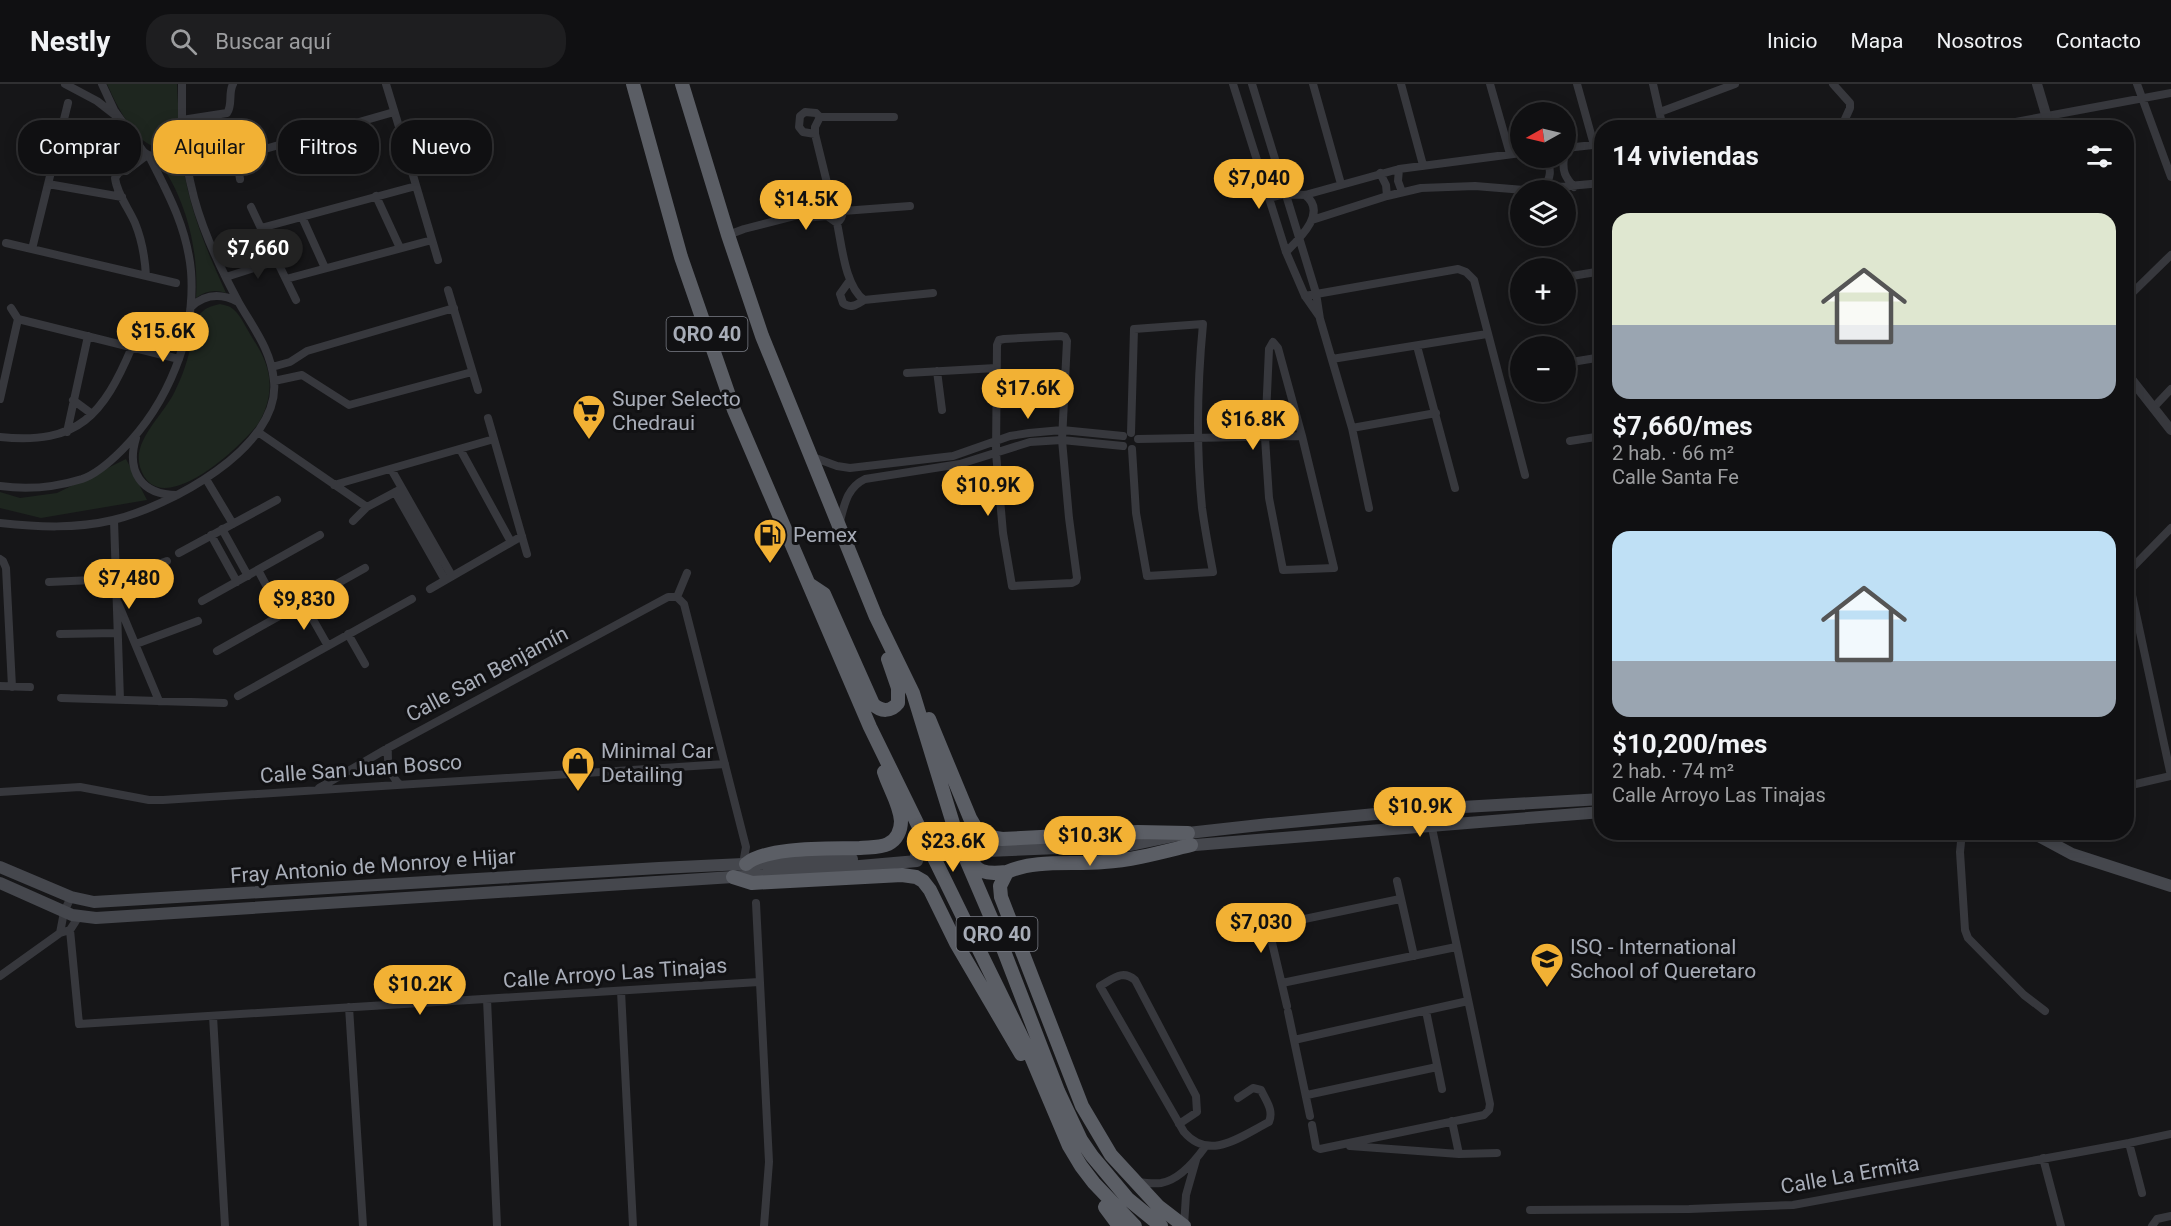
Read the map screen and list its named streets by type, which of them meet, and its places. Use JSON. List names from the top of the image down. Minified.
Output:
{"streets":{"highway":["QRO 40"],"main road":["Fray Antonio de Monroy e Hijar"],"street":["Calle San Benjamín","Calle San Juan Bosco","Calle Arroyo Las Tinajas","Calle La Ermita"]},"crossings":[["Calle San Benjamín","Calle San Juan Bosco"]],"places":{"supermarket":["Super Selecto Chedraui"],"fuel station":["Pemex"],"shop":["Minimal Car Detailing"],"school or university":["ISQ - International School of Queretaro"]},"north":"left","page":{"header":"Nestly","search":"Buscar aquí","nav":["Inicio","Mapa","Nosotros","Contacto"],"map_buttons":["+","−"],"chip":["Comprar","Alquilar","Filtros","Nuevo"],"heading":"14 viviendas","price":["$7,040","$14.5K","$7,660","$15.6K","$17.6K","$16.8K","$10.9K","$7,480","$9,830","$10.9K","$10.3K","$23.6K","$7,030","$10.2K"],"list":[{"name":"$7,660/mes","note":"2 hab. · 66 m² · Calle Santa Fe"},{"name":"$10,200/mes","note":"2 hab. · 74 m² · Calle Arroyo Las Tinajas"}]}}
